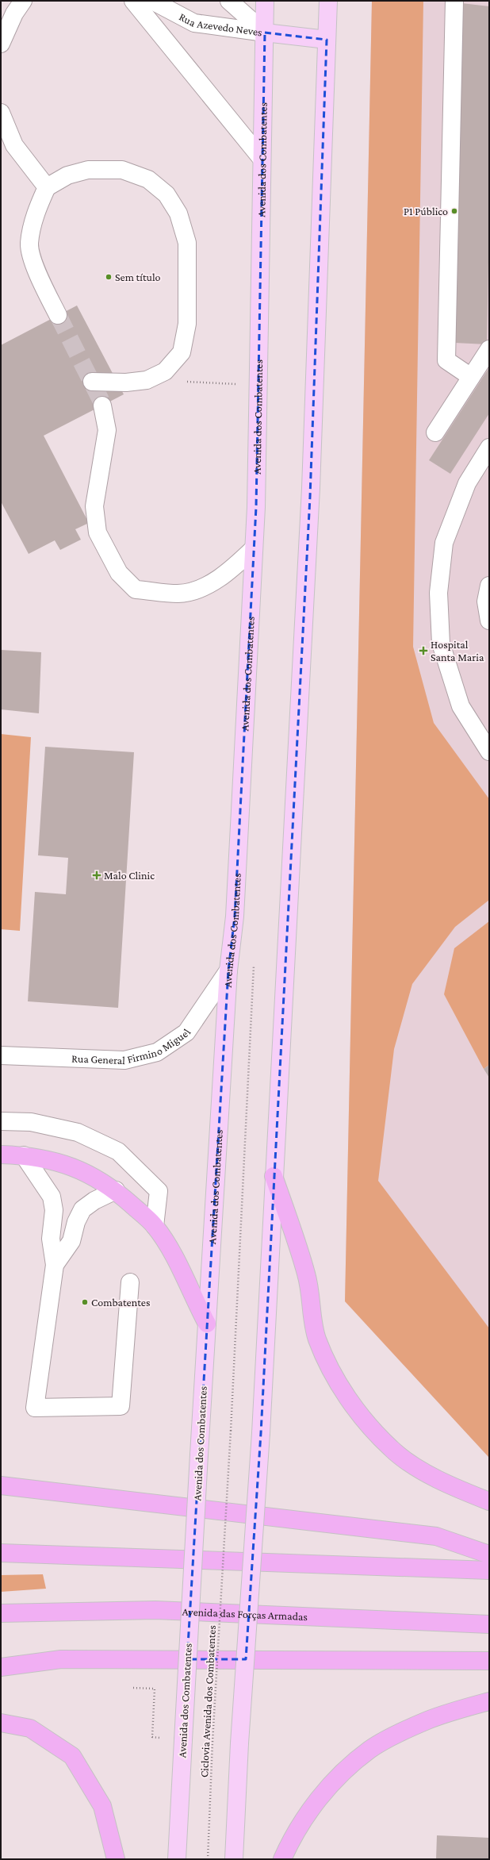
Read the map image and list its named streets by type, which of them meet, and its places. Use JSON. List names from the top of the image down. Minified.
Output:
{"streets":{"highway":["Avenida das Forças Armadas"],"main road":["Avenida dos Combatentes"],"street":["Rua Azevedo Neves","Rua General Firmino Miguel"],"path":["Ciclovia Avenida dos Combatentes"]},"crossings":[["Rua Azevedo Neves","Avenida dos Combatentes"],["Avenida dos Combatentes","Rua General Firmino Miguel"]],"places":{"other":["P1 Público","Sem título","Combatentes"],"health":["Hospital Santa Maria","Malo Clinic"]}}
